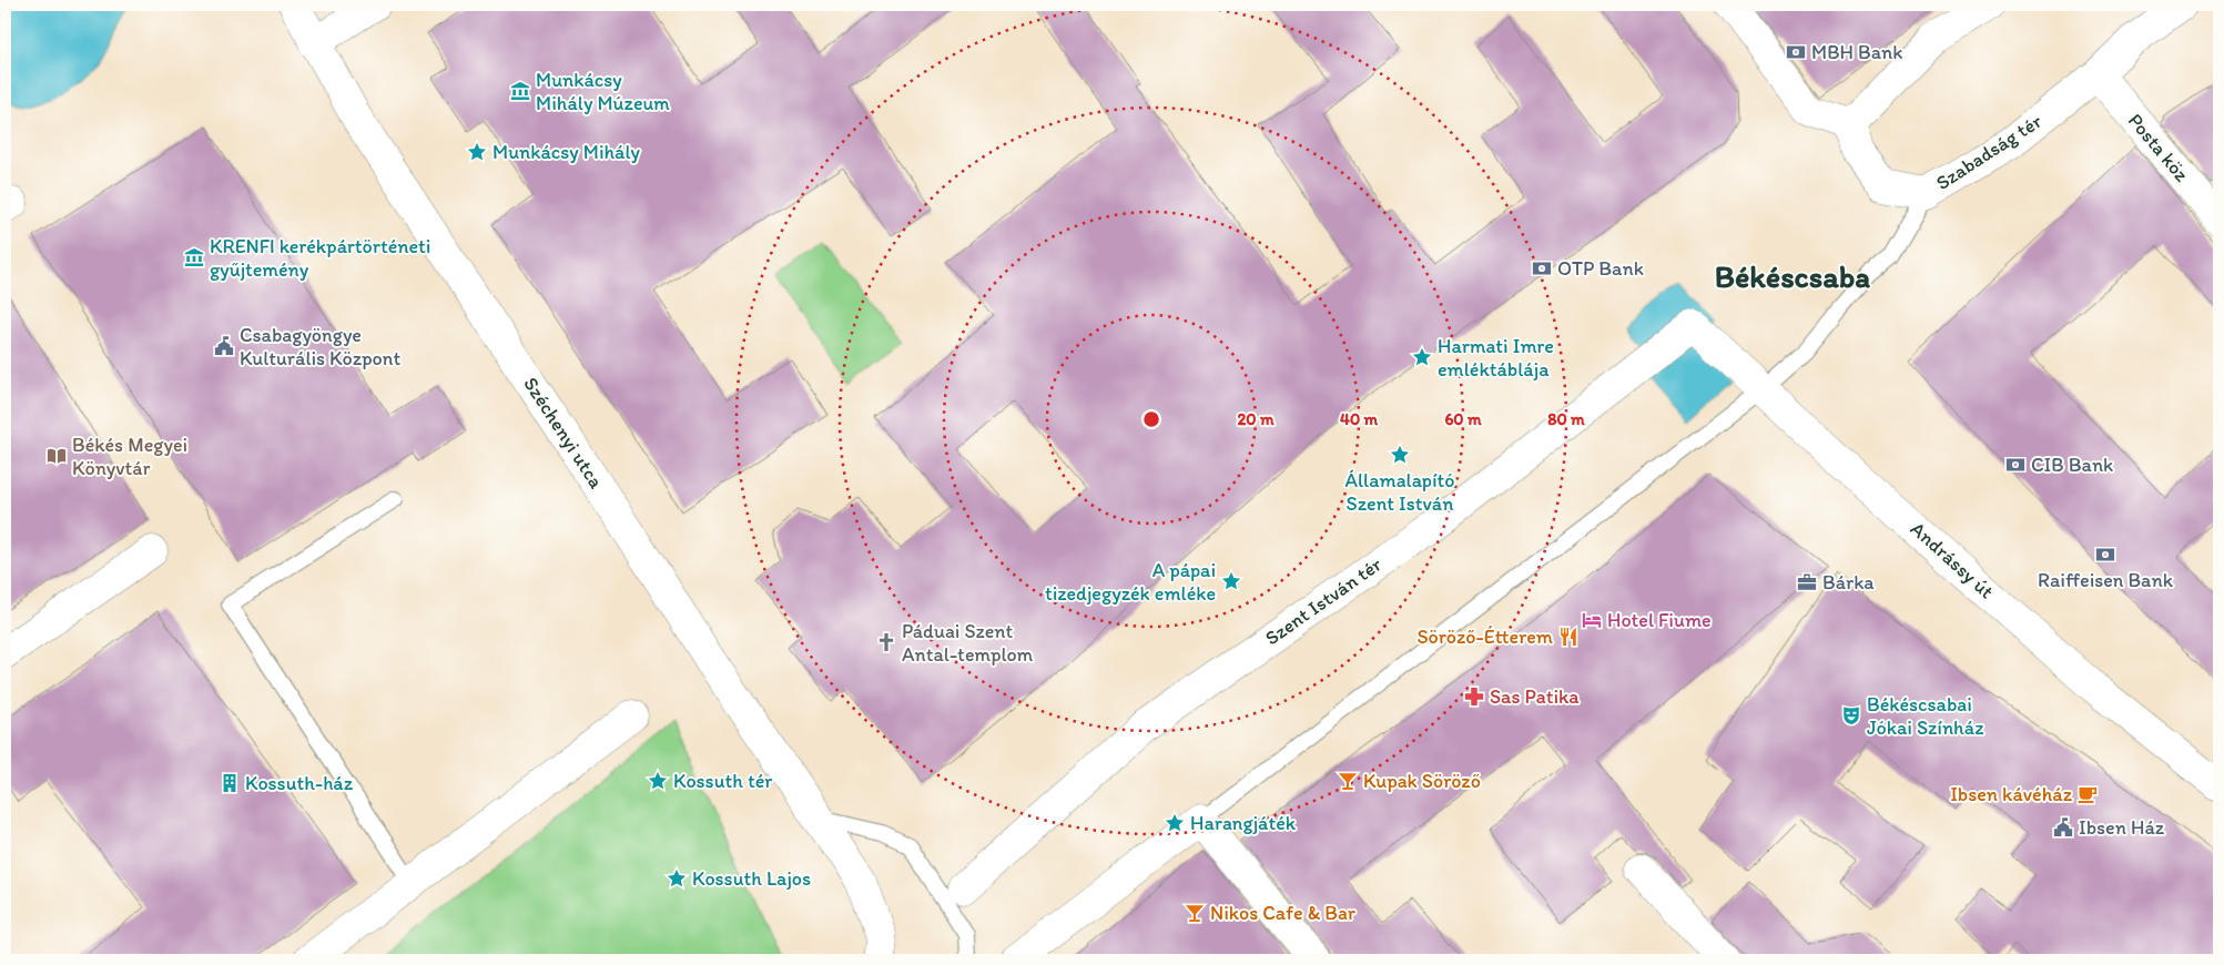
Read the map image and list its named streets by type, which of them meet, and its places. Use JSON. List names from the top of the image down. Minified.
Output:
{"streets":{"street":["Posta köz","Szabadság tér","Széchenyi utca","Andrássy út","Szent István tér"]},"crossings":[["Posta köz","Szabadság tér"],["Andrássy út","Szent István tér"]],"districts":["Békéscsaba"],"places":{"bank":["MBH Bank","OTP Bank","CIB Bank","Raiffeisen Bank"],"museum":["Munkácsy Mihály Múzeum","KRENFI kerékpártörténeti gyűjtemény"],"place":["Munkácsy Mihály","Harmati Imre emléktáblája","Államalapító Szent István","A pápai tizedjegyzék emléke","Kossuth tér","Harangjáték","Kossuth Lajos"],"public building":["Csabagyöngye Kulturális Központ","Ibsen Ház"],"library":["Békés Megyei Könyvtár"],"office":["Bárka"],"hotel":["Hotel Fiume"],"restaurant":["Söröző-Étterem"],"church":["Páduai Szent Antal-templom"],"pharmacy":["Sas Patika"],"theatre":["Békéscsabai Jókai Színház"],"bar":["Kupak Söröző","Nikos Cafe & Bar"],"building":["Kossuth-ház"],"cafe":["Ibsen kávéház"]},"rings":["20 m","40 m","60 m","80 m"]}
